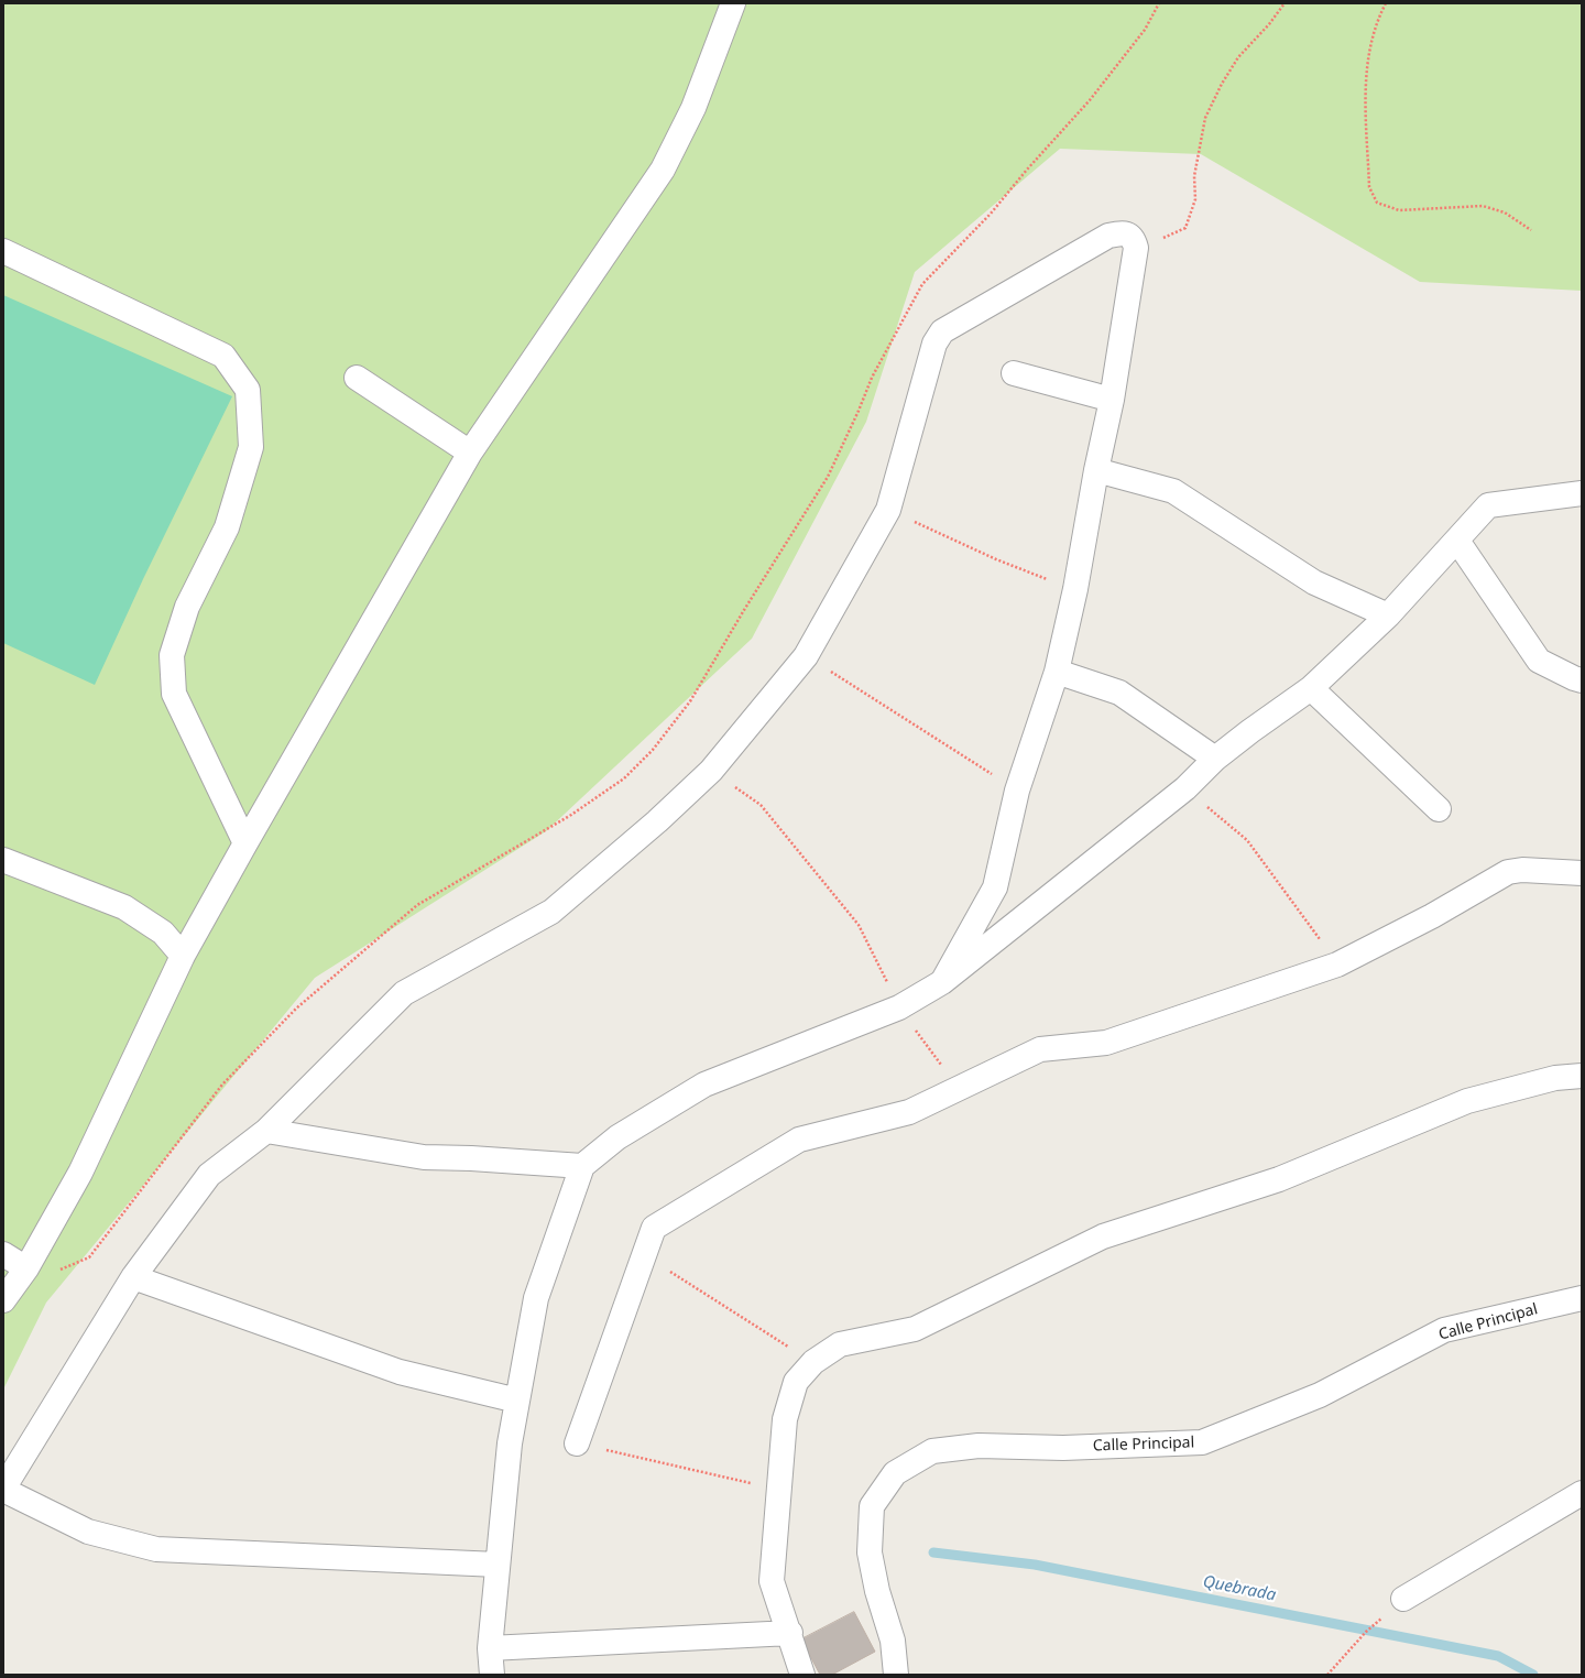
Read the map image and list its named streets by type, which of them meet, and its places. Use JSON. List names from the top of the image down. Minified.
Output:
{"streets":{"street":["Calle Principal"]},"water":["Quebrada"]}
